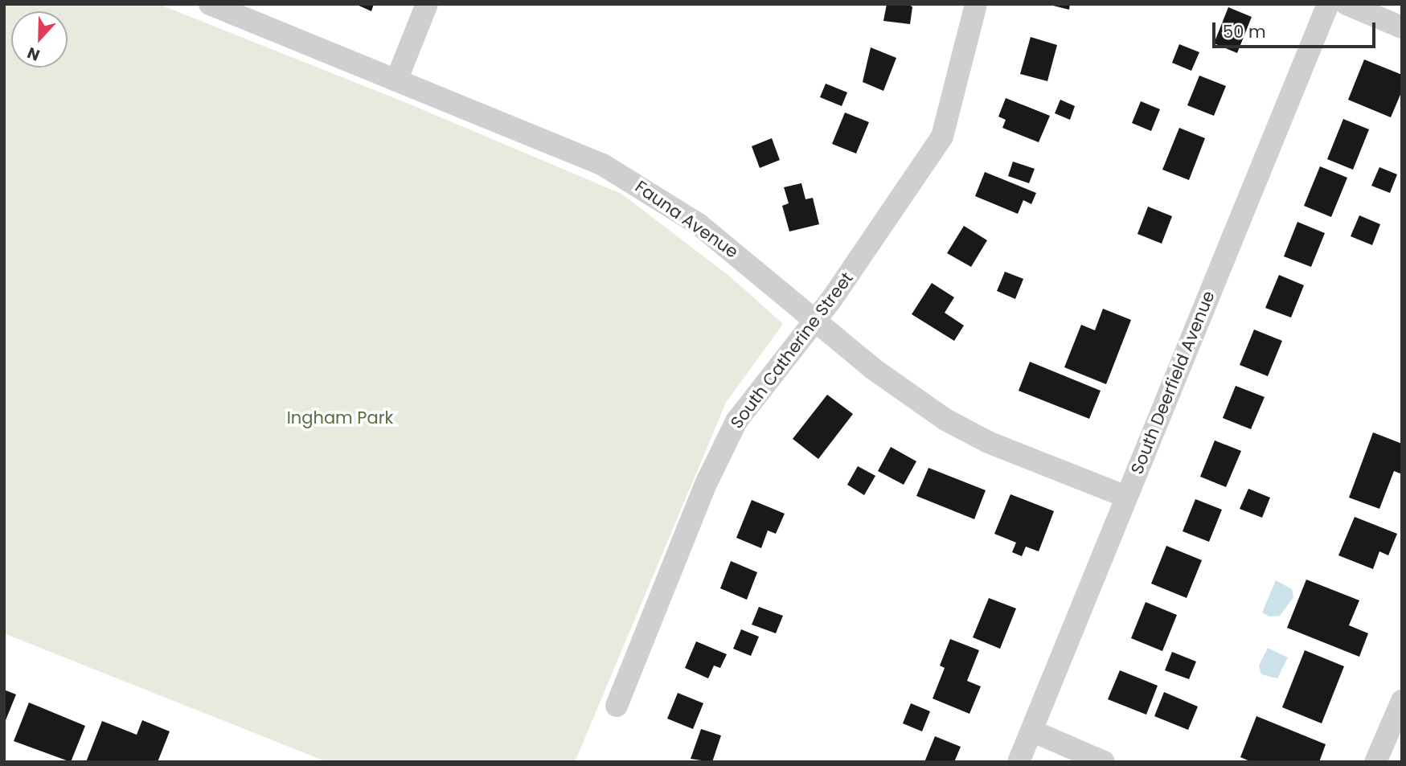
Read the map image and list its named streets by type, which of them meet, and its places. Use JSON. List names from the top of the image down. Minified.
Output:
{"streets":{"street":["Fauna Avenue","South Catherine Street","South Deerfield Avenue"]},"crossings":[["Fauna Avenue","South Catherine Street"],["Fauna Avenue","South Deerfield Avenue"]],"parks":["Ingham Park"],"scale_bar":"50 m","north":"bottom"}
